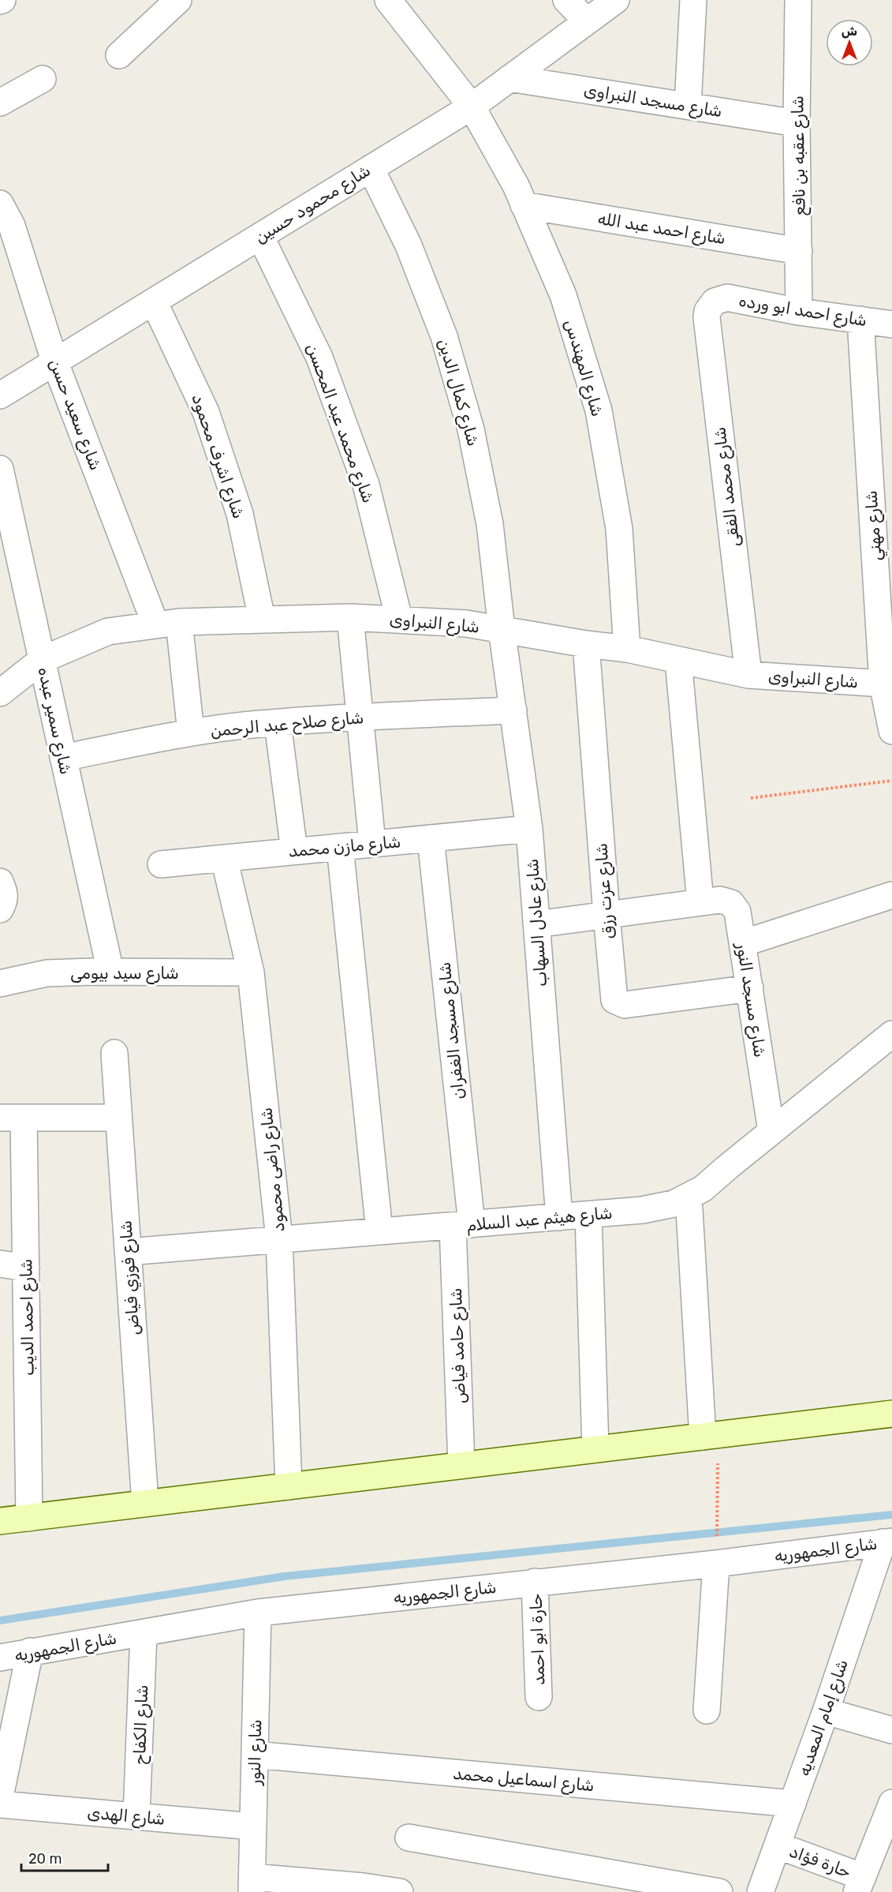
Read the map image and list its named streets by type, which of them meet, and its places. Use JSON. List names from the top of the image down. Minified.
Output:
{"streets":{"street":["شارع مسجد النبراوى","شارع عقبه بن نافع","شارع محمود حسين","شارع احمد عبد الله","شارع احمد ابو ورده","شارع المهندس","شارع كمال الدين","شارع سعيد حسن","شارع محمد عبد المحسن","شارع اشرف محمود","شارع محمد الفقى","شارع مهني","شارع النبراوى","شارع سمير عبده","شارع صلاح عبد الرحمن","شارع مازن محمد","شارع عزت رزق","شارع عادل السهاب","شارع سيد بيومى","شارع مسجد النور","شارع مسجد الغفران","شارع راضى محمود","شارع هيثم عبد السلام","شارع فوزي فياض","شارع احمد الديب","شارع حامد فياض","شارع الجمهوريه","حارة ابو احمد","شارع إمام المعديه","شارع الكفاح","شارع النور","شارع اسماعيل محمد","شارع الهدى","حارة فؤاد"]},"crossings":[["شارع مسجد النبراوى","شارع عقبه بن نافع"],["شارع مسجد النبراوى","شارع محمود حسين"],["شارع عقبه بن نافع","شارع احمد عبد الله"],["شارع عقبه بن نافع","شارع احمد ابو ورده"],["شارع محمود حسين","شارع المهندس"],["شارع محمود حسين","شارع كمال الدين"],["شارع محمود حسين","شارع سعيد حسن"],["شارع محمود حسين","شارع محمد عبد المحسن"],["شارع محمود حسين","شارع اشرف محمود"],["شارع احمد عبد الله","شارع المهندس"],["شارع احمد ابو ورده","شارع محمد الفقى"],["شارع احمد ابو ورده","شارع مهني"],["شارع المهندس","شارع النبراوى"],["شارع كمال الدين","شارع النبراوى"],["شارع كمال الدين","شارع عادل السهاب"],["شارع سعيد حسن","شارع النبراوى"],["شارع سعيد حسن","شارع صلاح عبد الرحمن"],["شارع محمد عبد المحسن","شارع النبراوى"],["شارع اشرف محمود","شارع النبراوى"],["شارع محمد الفقى","شارع النبراوى"],["شارع مهني","شارع النبراوى"],["شارع النبراوى","شارع سمير عبده"],["شارع النبراوى","شارع عزت رزق"],["شارع النبراوى","شارع عادل السهاب"],["شارع سمير عبده","شارع صلاح عبد الرحمن"],["شارع سمير عبده","شارع سيد بيومى"],["شارع صلاح عبد الرحمن","شارع عادل السهاب"],["شارع مازن محمد","شارع عادل السهاب"],["شارع مازن محمد","شارع مسجد الغفران"],["شارع مازن محمد","شارع راضى محمود"],["شارع عزت رزق","شارع مسجد النور"],["شارع عادل السهاب","شارع هيثم عبد السلام"],["شارع سيد بيومى","شارع راضى محمود"],["شارع مسجد النور","شارع هيثم عبد السلام"],["شارع مسجد الغفران","شارع هيثم عبد السلام"],["شارع مسجد الغفران","شارع حامد فياض"],["شارع راضى محمود","شارع هيثم عبد السلام"],["شارع هيثم عبد السلام","شارع فوزي فياض"],["شارع هيثم عبد السلام","شارع حامد فياض"],["شارع الجمهوريه","حارة ابو احمد"],["شارع الجمهوريه","شارع إمام المعديه"],["شارع الجمهوريه","شارع الكفاح"],["شارع الجمهوريه","شارع النور"],["شارع إمام المعديه","شارع اسماعيل محمد"],["شارع إمام المعديه","حارة فؤاد"],["شارع الكفاح","شارع الهدى"],["شارع النور","شارع اسماعيل محمد"],["شارع النور","شارع الهدى"]],"scale_bar":"20 m","north":"top"}
